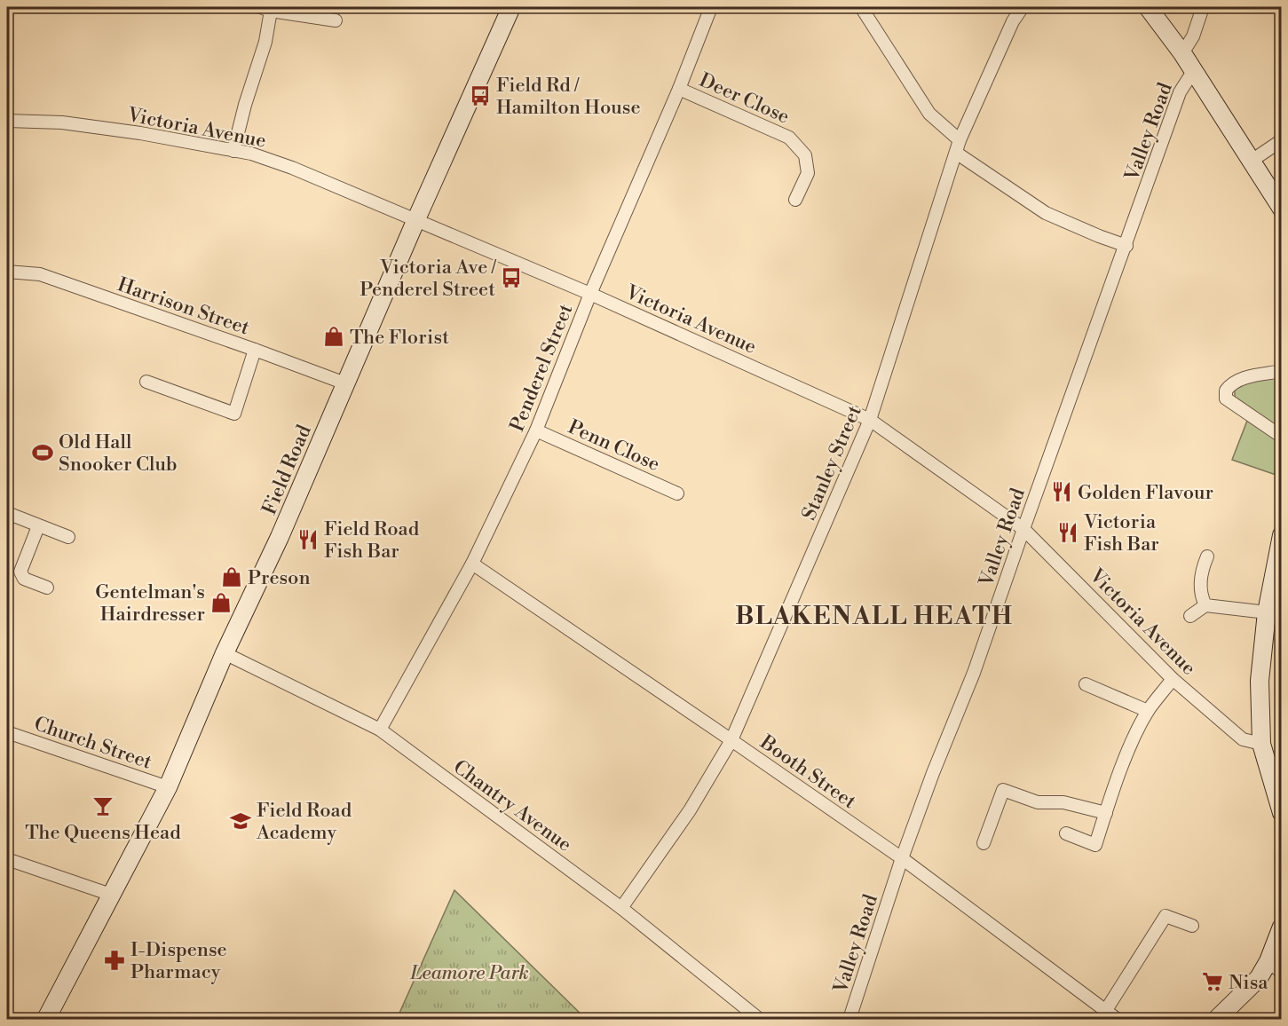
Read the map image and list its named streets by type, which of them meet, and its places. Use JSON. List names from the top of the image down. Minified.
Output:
{"streets":{"street":["Deer Close","Victoria Avenue","Valley Road","Harrison Street","Penderel Street","Penn Close","Stanley Street","Field Road","Church Street","Booth Street","Chantry Avenue"]},"crossings":[["Deer Close","Penderel Street"],["Victoria Avenue","Valley Road"],["Victoria Avenue","Penderel Street"],["Victoria Avenue","Stanley Street"],["Victoria Avenue","Field Road"],["Valley Road","Booth Street"],["Harrison Street","Field Road"],["Penderel Street","Penn Close"],["Penderel Street","Booth Street"],["Penderel Street","Chantry Avenue"],["Stanley Street","Booth Street"],["Stanley Street","Chantry Avenue"],["Field Road","Church Street"],["Field Road","Chantry Avenue"]],"districts":["BLAKENALL HEATH"],"parks":["Leamore Park"],"places":{"bus stop":["Field Rd / Hamilton House","Victoria Ave / Penderel Street"],"shop":["The Florist","Preson","Gentelman's Hairdresser"],"sports":["Old Hall Snooker Club"],"restaurant":["Golden Flavour","Victoria Fish Bar","Field Road Fish Bar"],"bar":["The Queens Head"],"school or university":["Field Road Academy"],"pharmacy":["I-Dispense Pharmacy"],"supermarket":["Nisa"]}}
